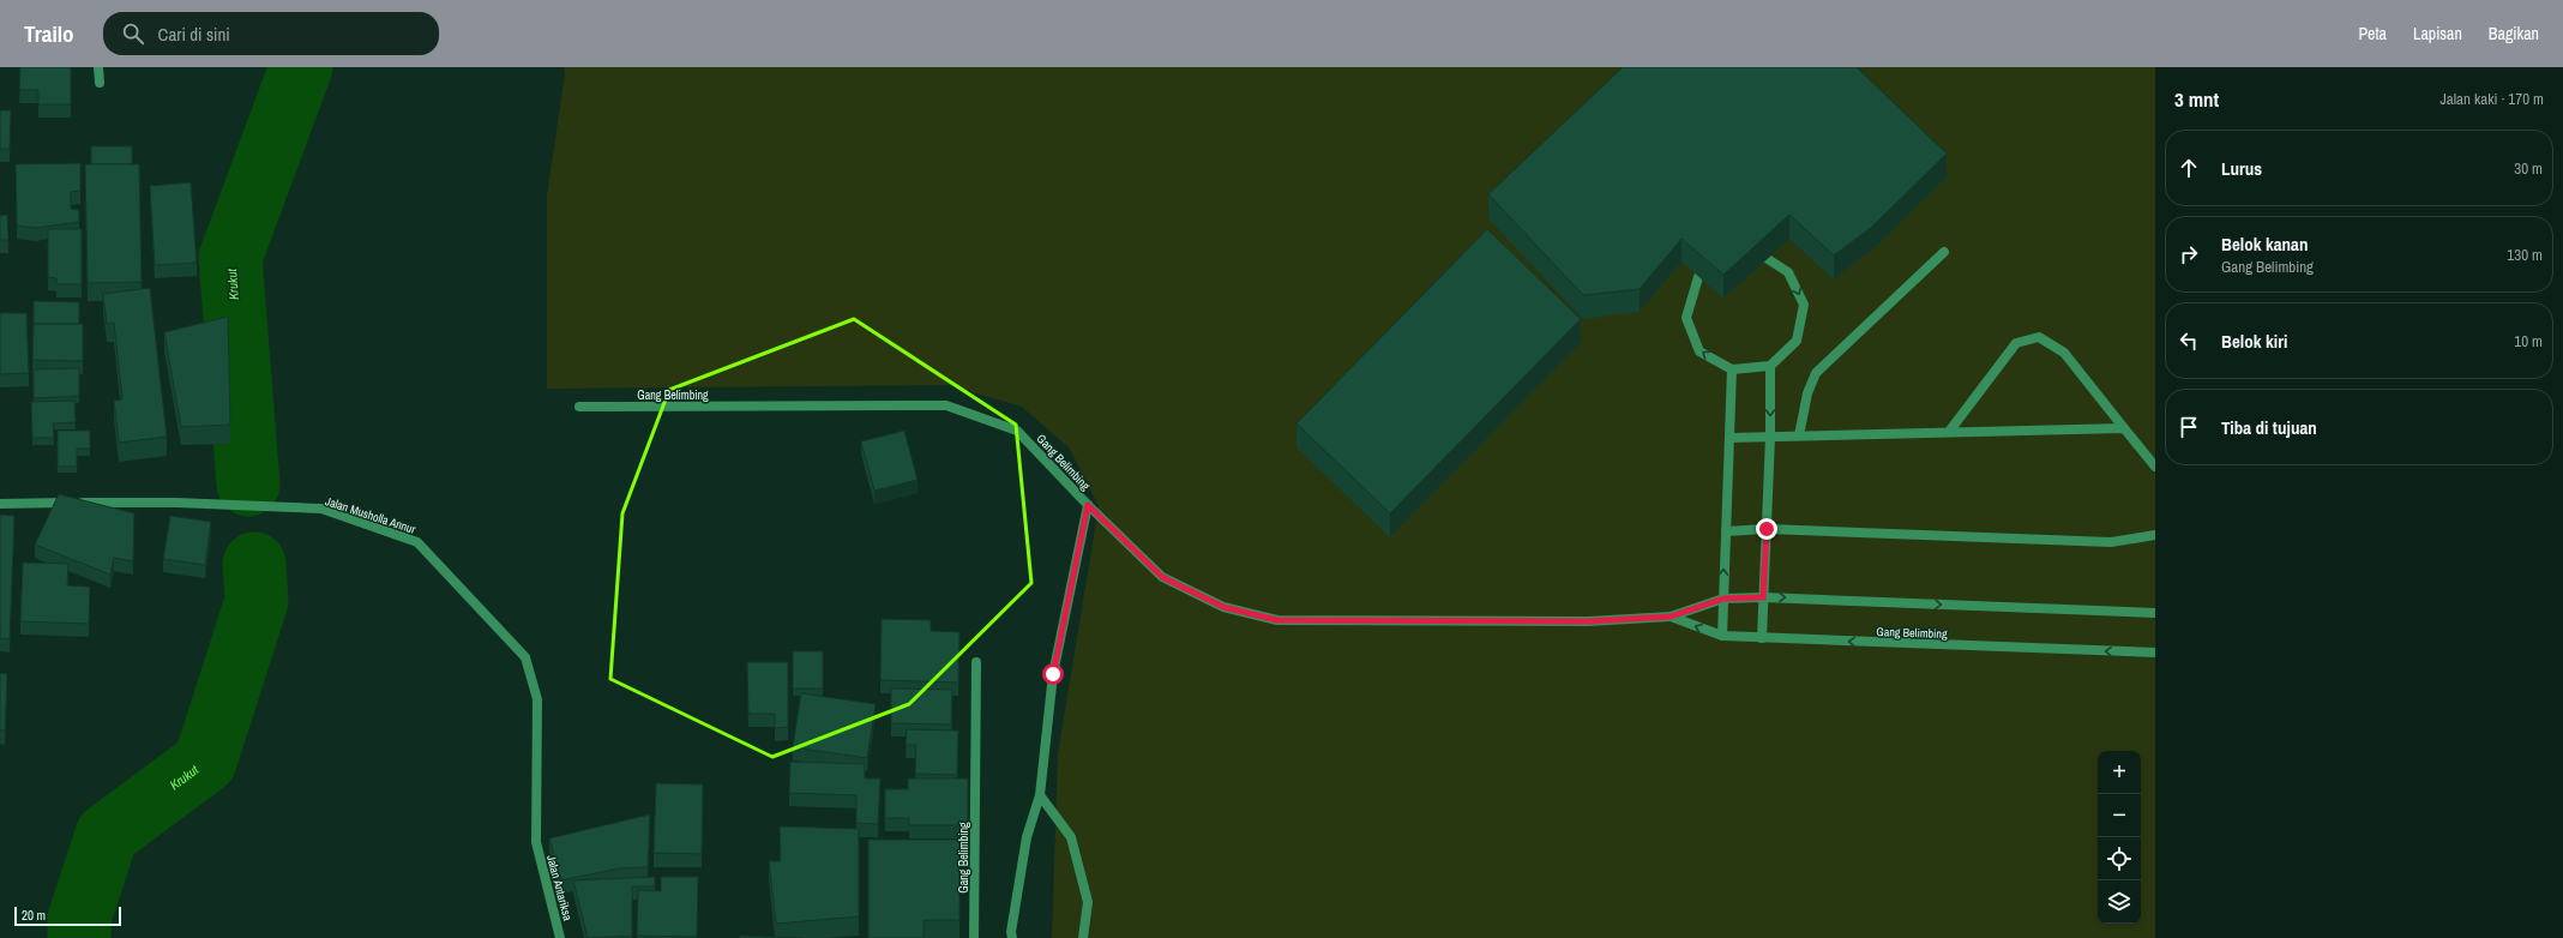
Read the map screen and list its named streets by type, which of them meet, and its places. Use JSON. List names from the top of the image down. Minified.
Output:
{"streets":{"street":["Gang Belimbing","Jalan Musholla Annur","Jalan Antariksa"]},"crossings":[["Jalan Musholla Annur","Jalan Antariksa"]],"water":["Krukut"],"scale_bar":"20 m","page":{"header":"Trailo","search":"Cari di sini","nav":["Peta","Lapisan","Bagikan"],"heading":["3 mnt","Jalan kaki · 170 m"],"list":[["Lurus","30 m"],["Belok kanan","Gang Belimbing","130 m"],["Belok kiri","10 m"],"Tiba di tujuan"],"map_buttons":["+","−"],"scale":"20 m"}}
